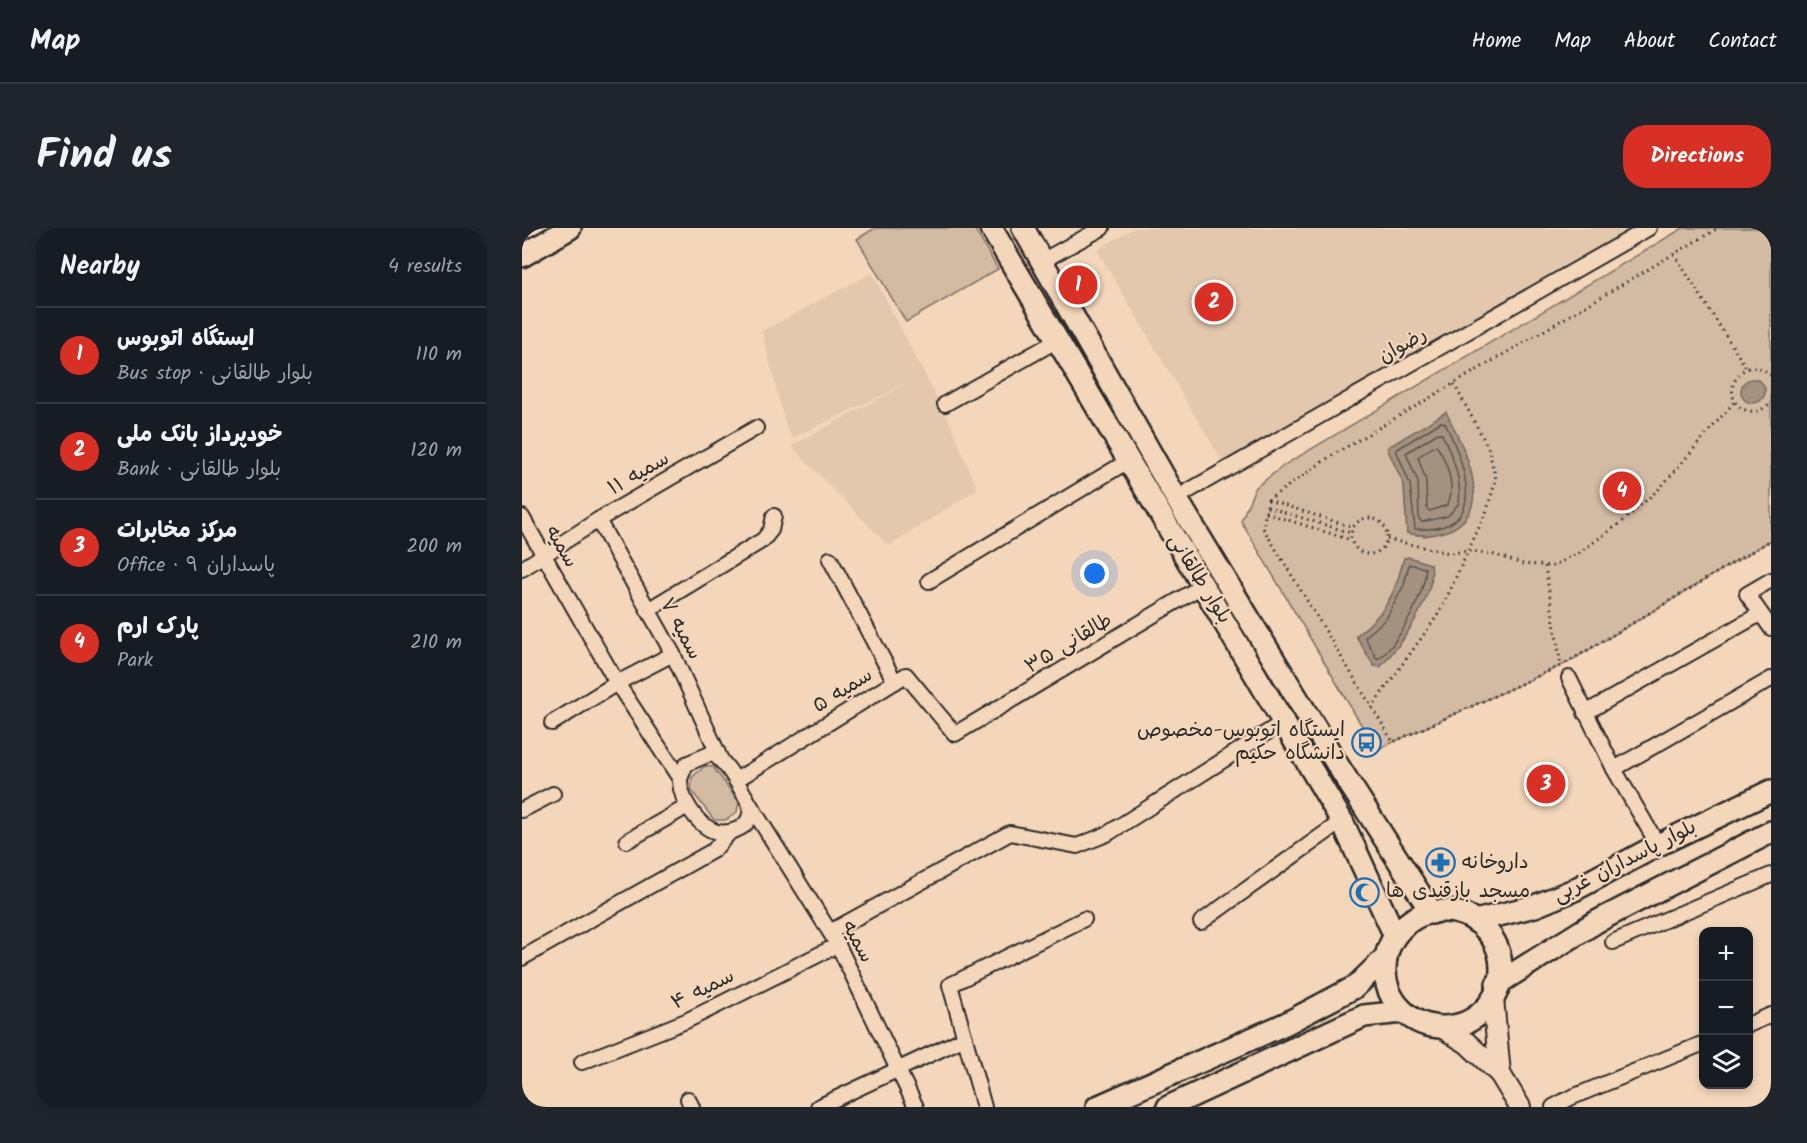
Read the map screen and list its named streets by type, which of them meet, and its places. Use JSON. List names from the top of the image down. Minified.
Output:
{"streets":{"main road":["بلوار طالقانی","بلوار پاسداران غربی"],"street":["رضوان","سمیه ۱۱","سمیه","سمیه ۷","طالقانی ۳۵","سمیه ۵","سمیه ۴"]},"crossings":[["رضوان","بلوار طالقانی"],["سمیه ۱۱","سمیه"],["سمیه ۱۱","سمیه ۷"],["سمیه","سمیه ۷"],["سمیه","سمیه ۵"],["سمیه","سمیه ۴"],["بلوار طالقانی","طالقانی ۳۵"],["بلوار طالقانی","بلوار پاسداران غربی"],["سمیه ۷","سمیه ۵"],["طالقانی ۳۵","سمیه ۵"]],"places":{"bus stop":["ایستگاه اتوبوس-مخصوص دانشگاه حکیم"],"pharmacy":["داروخانه"],"mosque":["مسجد بازقندی ها"]},"page":{"header":"Map","nav":["Home","Map","About","Contact"],"title":"Find us","buttons":"Directions","heading":["Nearby","4 results"],"pins":["1","2","4","3"],"list":[{"mark":"1","name":"ایستگاه اتوبوس","note":"Bus stop · بلوار طالقانی","value":"110 m"},{"mark":"2","name":"خودپرداز بانک ملی","note":"Bank · بلوار طالقانی","value":"120 m"},{"mark":"3","name":"مرکز مخابرات","note":"Office · پاسداران ۹","value":"200 m"},{"mark":"4","name":"پارک ارم","note":"Park","value":"210 m"}],"map_buttons":["+","−"]}}
